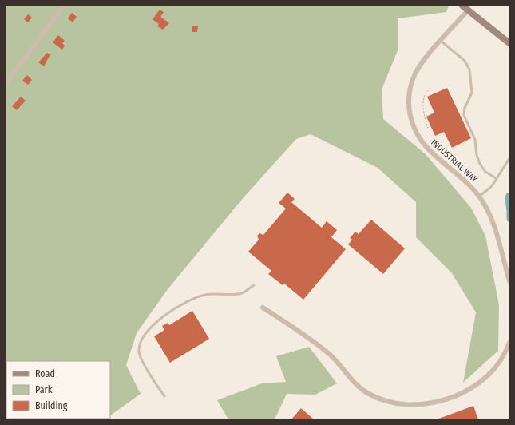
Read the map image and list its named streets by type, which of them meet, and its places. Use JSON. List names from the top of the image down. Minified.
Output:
{"streets":{"street":["INDUSTRIAL WAY"]},"legend":["Road","Park","Building"]}
